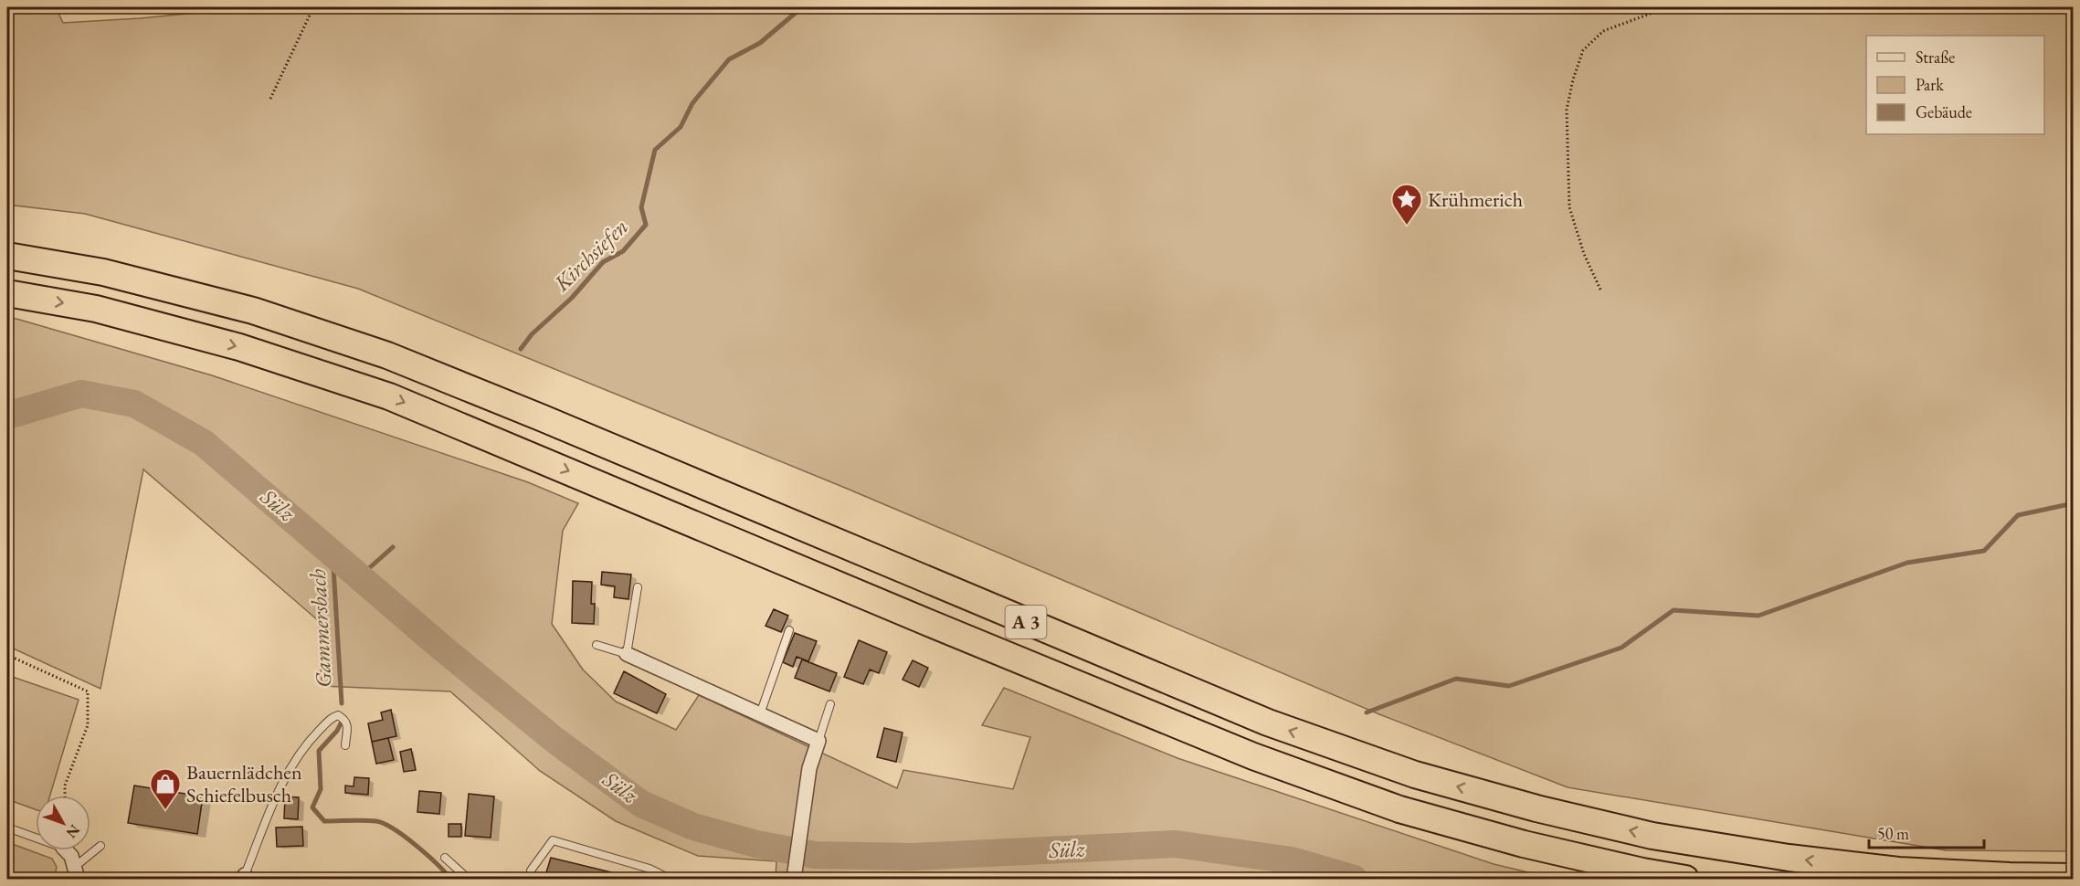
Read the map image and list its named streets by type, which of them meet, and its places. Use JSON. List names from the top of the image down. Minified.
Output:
{"streets":{"highway":["A 3"]},"water":["Kirchsiefen","Sülz","Gammersbach"],"places":{"place":["Krühmerich"],"shop":["Bauernlädchen Schiefelbusch"]},"legend":["Straße","Park","Gebäude"],"scale_bar":"50 m","north":"bottom right"}
